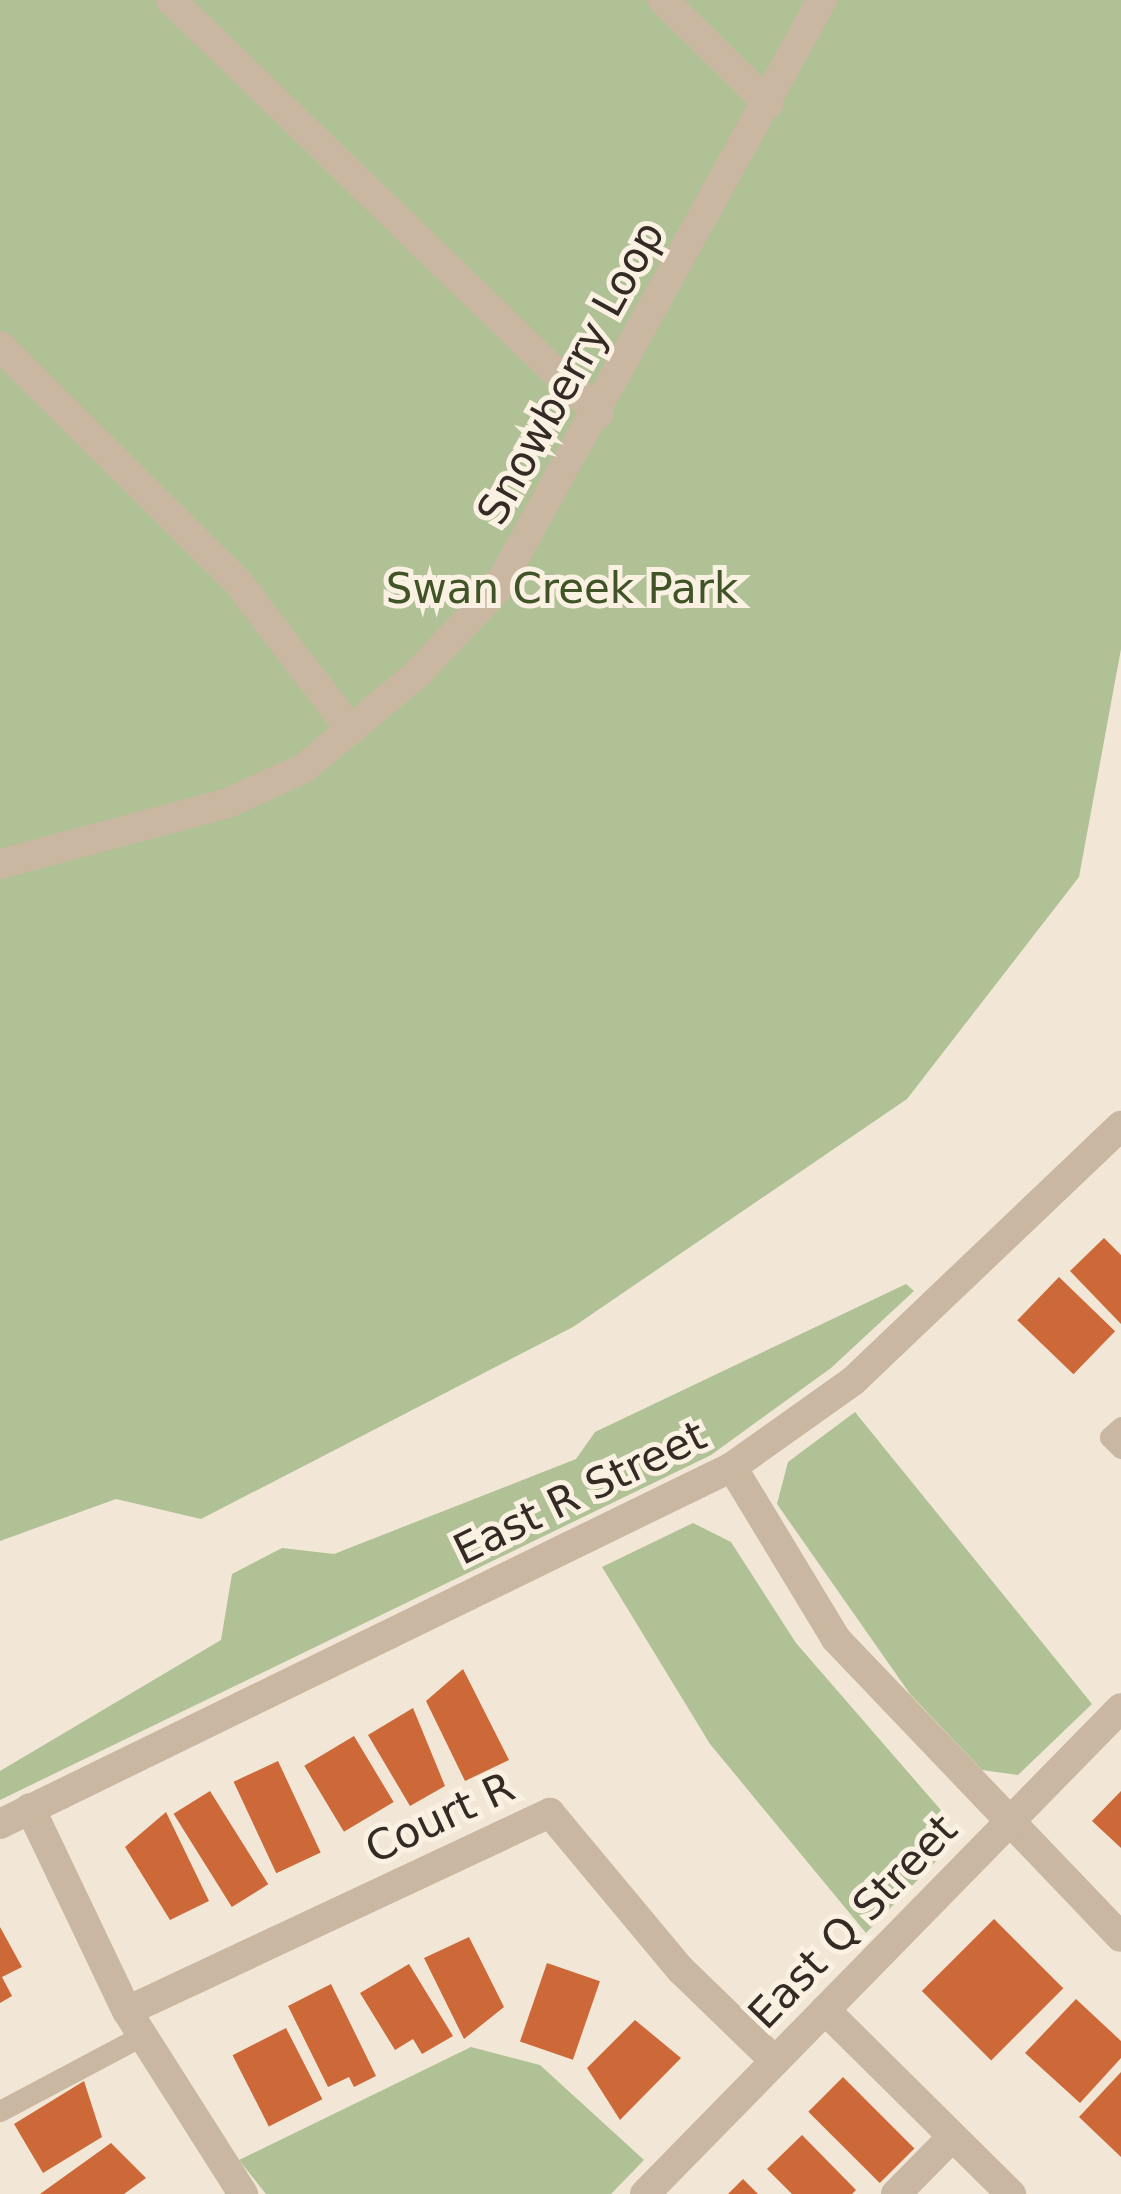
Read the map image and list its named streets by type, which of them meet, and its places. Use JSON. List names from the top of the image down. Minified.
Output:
{"streets":{"street":["Snowberry Loop","East R Street","Court R","East Q Street"]},"crossings":[["Court R","East Q Street"]],"parks":["Swan Creek Park"]}
